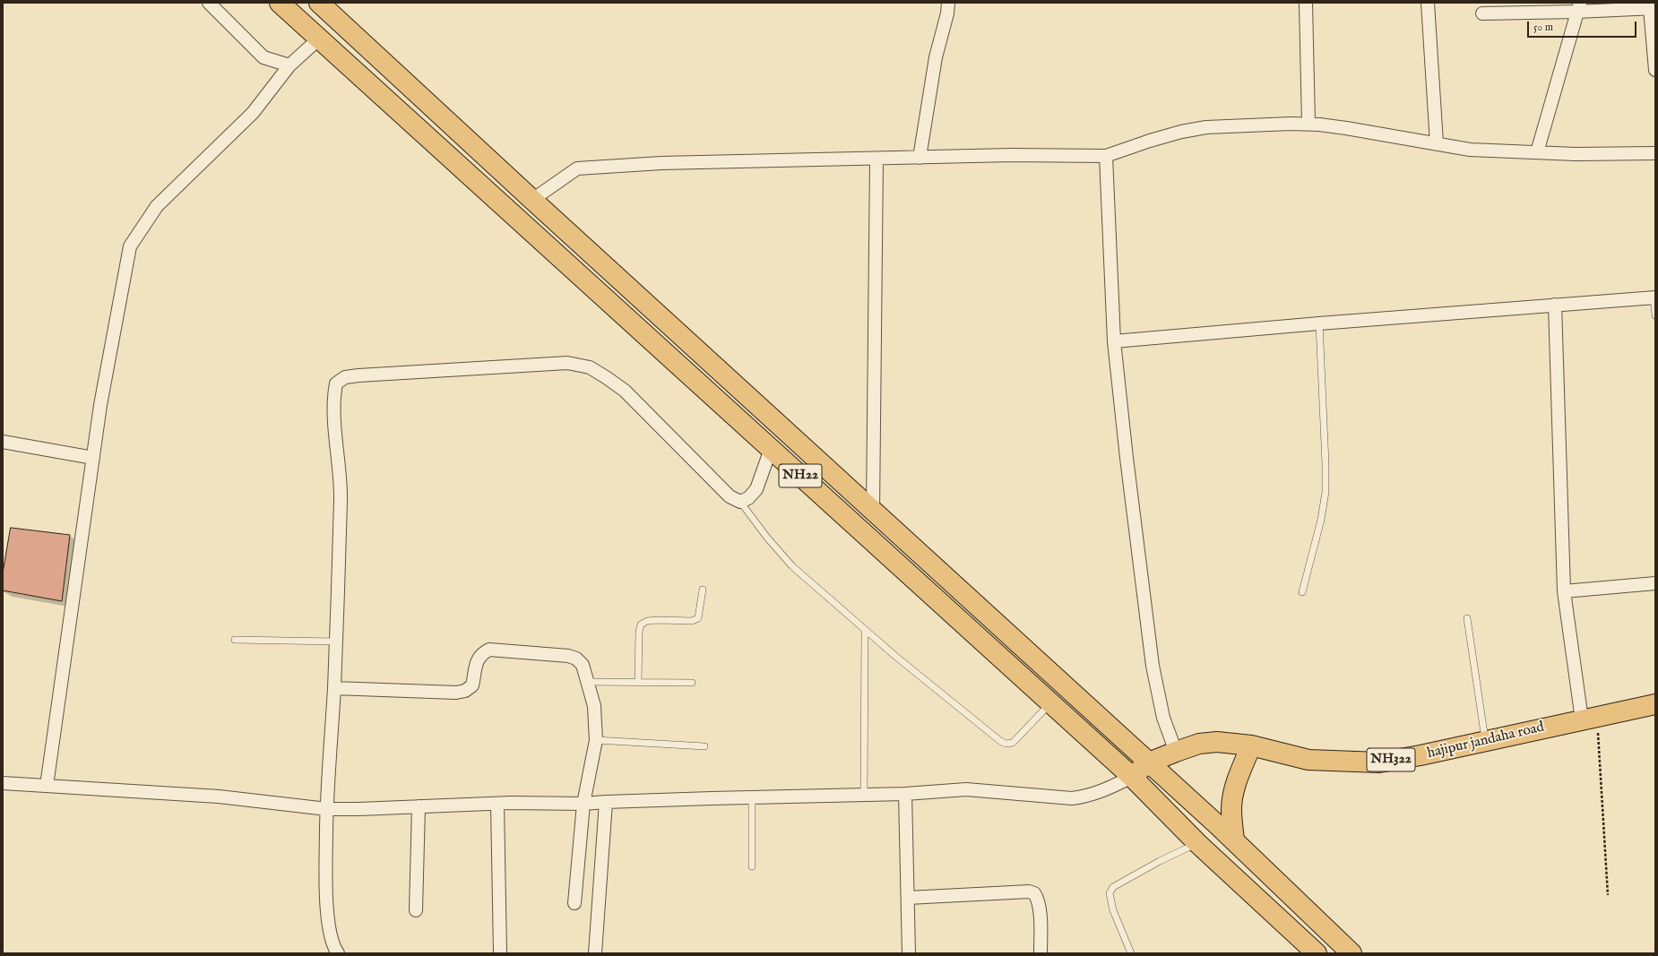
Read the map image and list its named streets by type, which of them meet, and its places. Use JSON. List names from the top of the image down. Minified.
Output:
{"streets":{"highway":["NH22","hajipur jandaha road","NH322"]},"crossings":[["NH22","hajipur jandaha road"]],"scale_bar":"50 m"}
